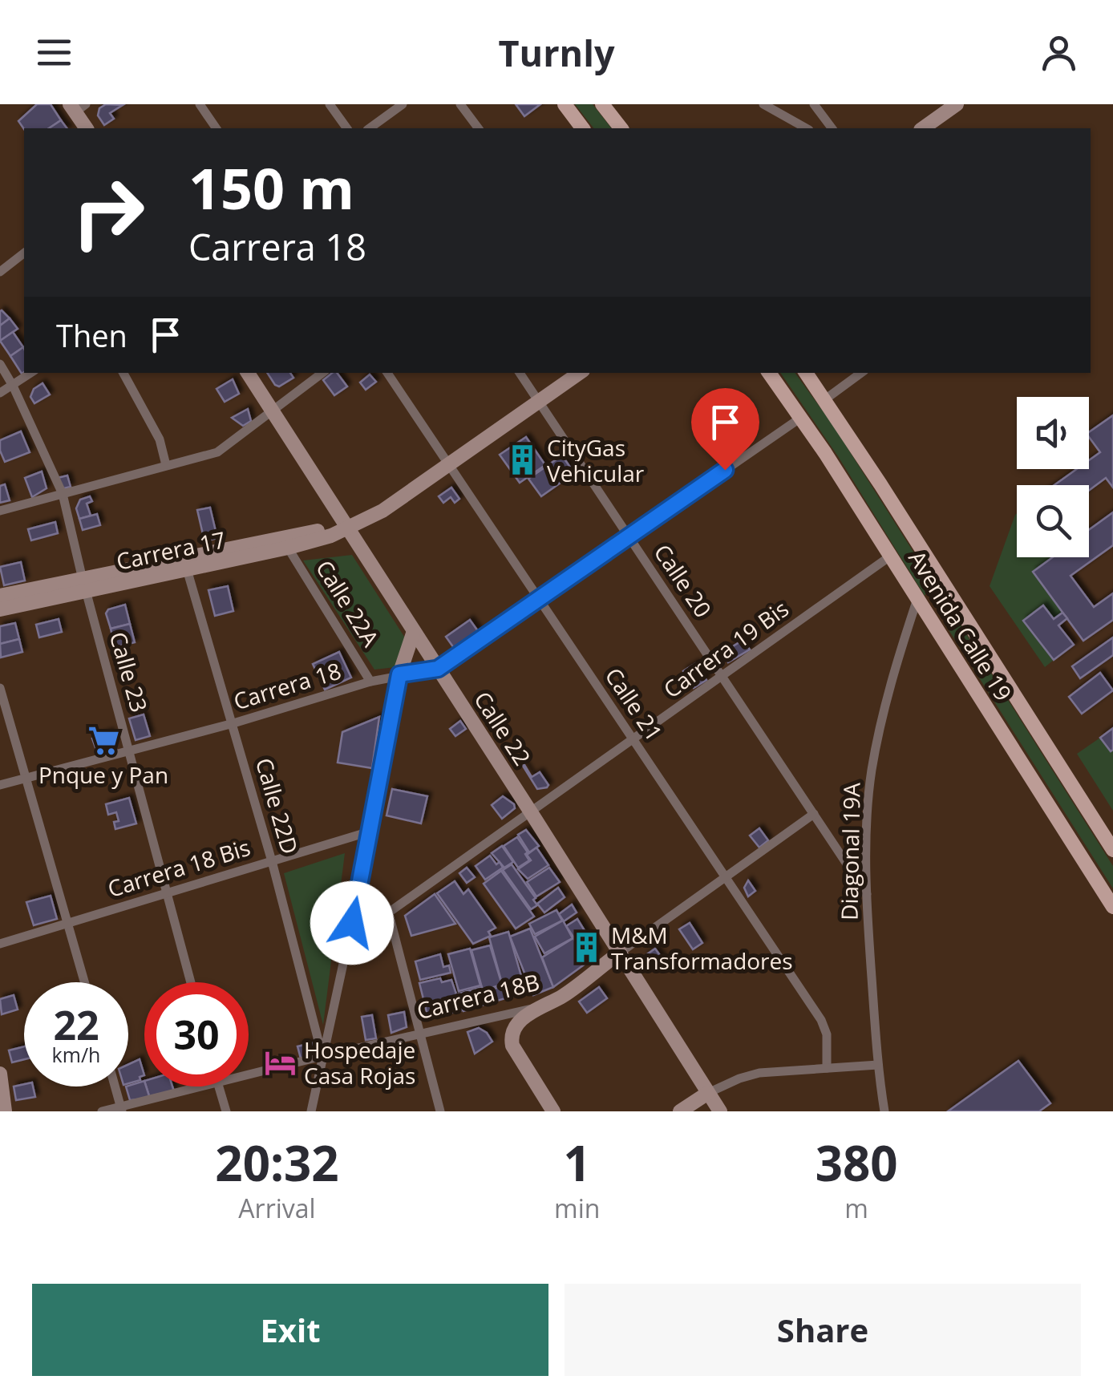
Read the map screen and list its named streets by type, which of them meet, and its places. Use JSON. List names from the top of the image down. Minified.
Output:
{"streets":{"main road":["Avenida Calle 19"],"street":["Carrera 17","Calle 20","Calle 22A","Carrera 19 Bis","Calle 23","Carrera 18","Calle 21","Calle 22","Calle 22D","Diagonal 19A","Carrera 18 Bis","Carrera 18B"]},"crossings":[["Carrera 17","Calle 20"],["Carrera 17","Calle 22A"],["Carrera 17","Calle 23"],["Carrera 17","Calle 21"],["Carrera 17","Calle 22"],["Carrera 17","Calle 22D"],["Calle 20","Carrera 19 Bis"],["Calle 20","Carrera 18"],["Calle 20","Diagonal 19A"],["Calle 20","Carrera 18B"],["Calle 22A","Carrera 18"],["Avenida Calle 19","Carrera 19 Bis"],["Avenida Calle 19","Carrera 18"],["Avenida Calle 19","Diagonal 19A"],["Carrera 19 Bis","Calle 21"],["Carrera 19 Bis","Calle 22"],["Calle 23","Carrera 18"],["Calle 23","Carrera 18 Bis"],["Carrera 18","Calle 21"],["Carrera 18","Calle 22"],["Carrera 18","Calle 22D"],["Calle 21","Carrera 18B"],["Calle 22","Carrera 18B"],["Calle 22D","Carrera 18 Bis"],["Calle 22D","Carrera 18B"]],"places":{"building":["CityGas Vehicular","M&M Transformadores"],"supermarket":["Pnque y Pan"],"hotel":["Hospedaje Casa Rojas"]},"page":{"header":"Turnly","turn":["150 m","Carrera 18"],"then":"Then","speed":"22 km/h","limit":"30","eta":["20:32","Arrival","1","min","380","m"],"buttons":["Exit","Share"]}}
